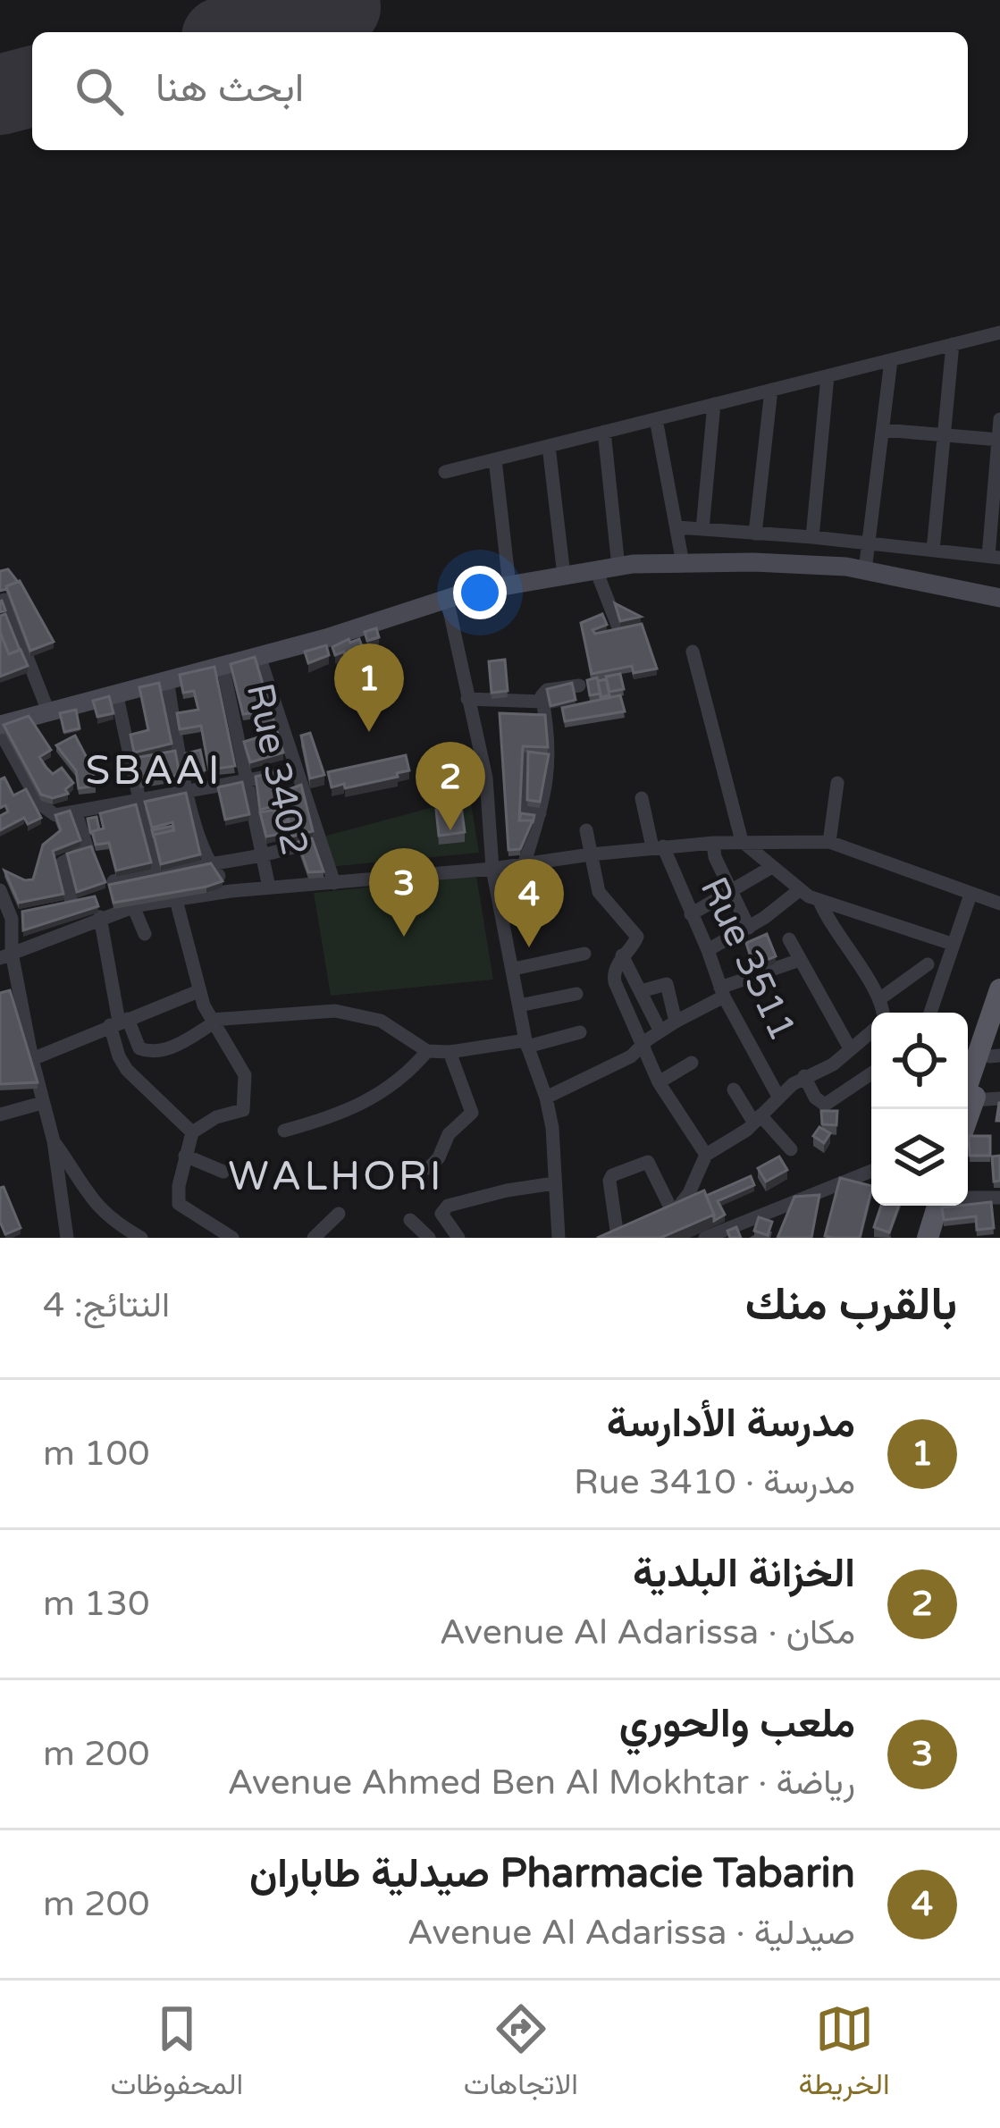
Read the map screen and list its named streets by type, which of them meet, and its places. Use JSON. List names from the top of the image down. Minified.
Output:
{"streets":{"street":["Rue 3402","Rue 3511"]},"districts":["SBAAI","WALHORI"],"page":{"search":"ابحث هنا","pins":["1","2","3","4"],"heading":["بالقرب منك","النتائج: 4"],"list":[{"mark":"1","name":"مدرسة الأدارسة","note":"مدرسة · Rue 3410","value":"100 m"},{"mark":"2","name":"الخزانة البلدية","note":"مكان · Avenue Al Adarissa","value":"130 m"},{"mark":"3","name":"ملعب والحوري","note":"رياضة · Avenue Ahmed Ben Al Mokhtar","value":"200 m"},{"mark":"4","name":"Pharmacie Tabarin صيدلية طاباران","note":"صيدلية · Avenue Al Adarissa","value":"200 m"}],"nav":["الخريطة","الاتجاهات","المحفوظات"]}}
